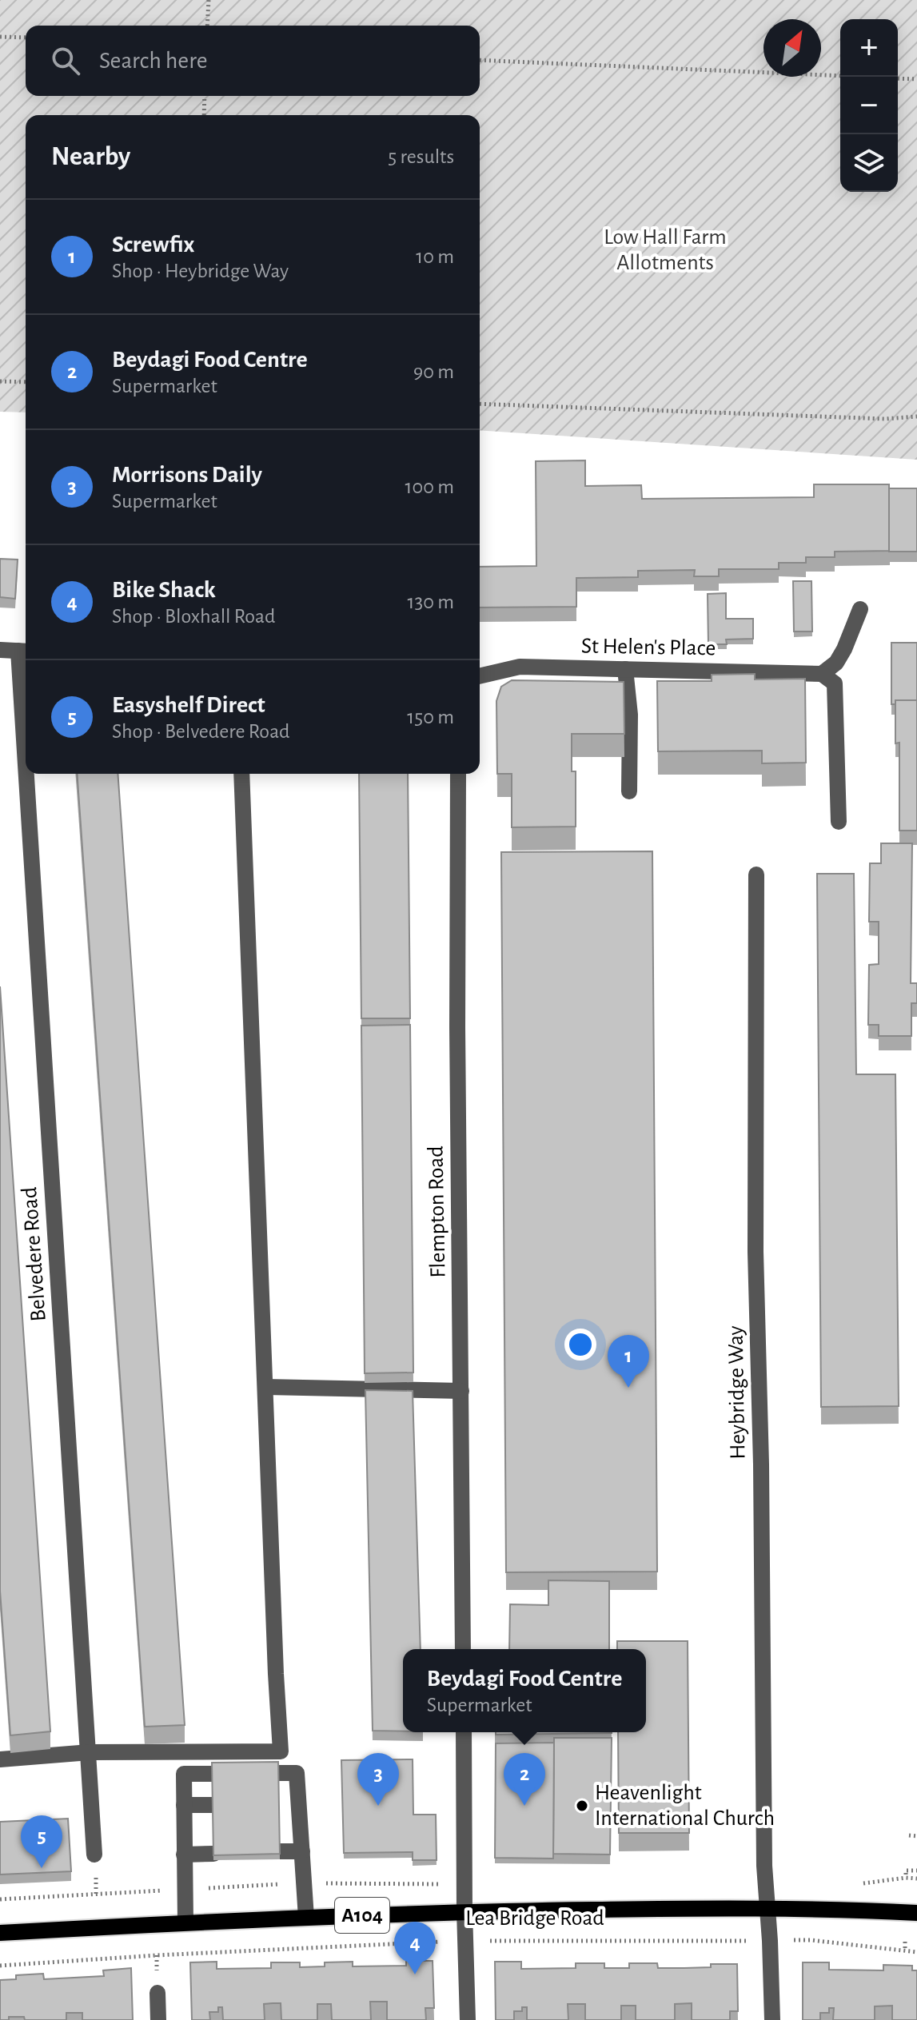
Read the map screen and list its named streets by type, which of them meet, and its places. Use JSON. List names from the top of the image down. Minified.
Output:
{"streets":{"main road":["A104","Lea Bridge Road"],"street":["St Helen's Place","Flempton Road","Belvedere Road","Heybridge Way"]},"crossings":[["Heybridge Way","Lea Bridge Road"]],"parks":["Low Hall Farm Allotments"],"places":["Heavenlight International Church"],"north":"top right","page":{"map_buttons":["+","−"],"search":"Search here","heading":["Nearby","5 results"],"list":[{"mark":"1","name":"Screwfix","note":"Shop · Heybridge Way","value":"10 m"},{"mark":"2","name":"Beydagi Food Centre","note":"Supermarket","value":"90 m"},{"mark":"3","name":"Morrisons Daily","note":"Supermarket","value":"100 m"},{"mark":"4","name":"Bike Shack","note":"Shop · Bloxhall Road","value":"130 m"},{"mark":"5","name":"Easyshelf Direct","note":"Shop · Belvedere Road","value":"150 m"}],"pins":["1","2","3","5","4"],"popup":["Beydagi Food Centre","Supermarket"]}}
